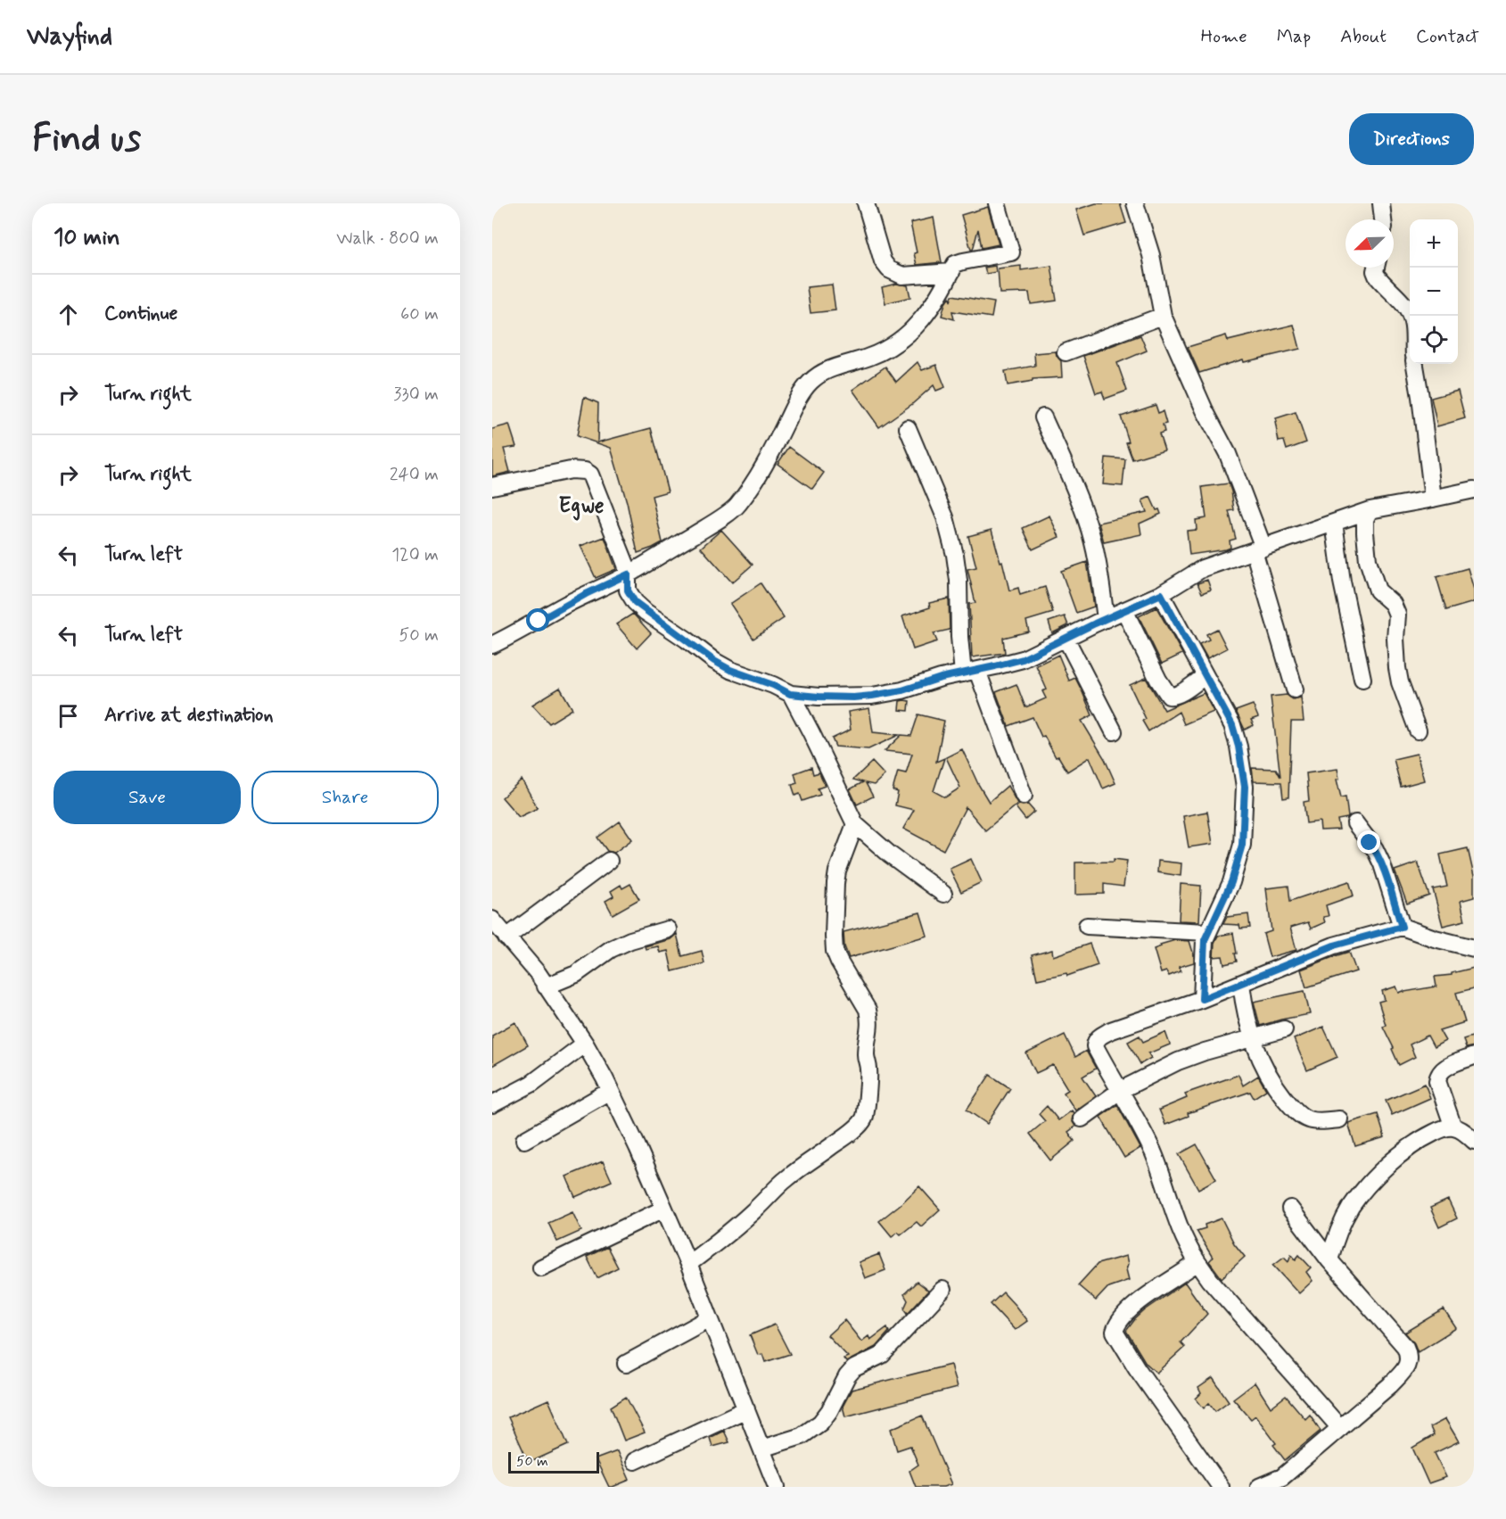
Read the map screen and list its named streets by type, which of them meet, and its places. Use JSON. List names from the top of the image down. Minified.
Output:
{"districts":["Egwe"],"scale_bar":"50 m","north":"bottom left","page":{"header":"Wayfind","nav":["Home","Map","About","Contact"],"buttons":["Directions",["Save","Share"]],"title":"Find us","heading":["10 min","Walk · 800 m"],"map_buttons":["+","−"],"list":[["Continue","60 m"],["Turn right","330 m"],["Turn right","240 m"],["Turn left","120 m"],["Turn left","50 m"],"Arrive at destination"],"scale":"50 m"}}
